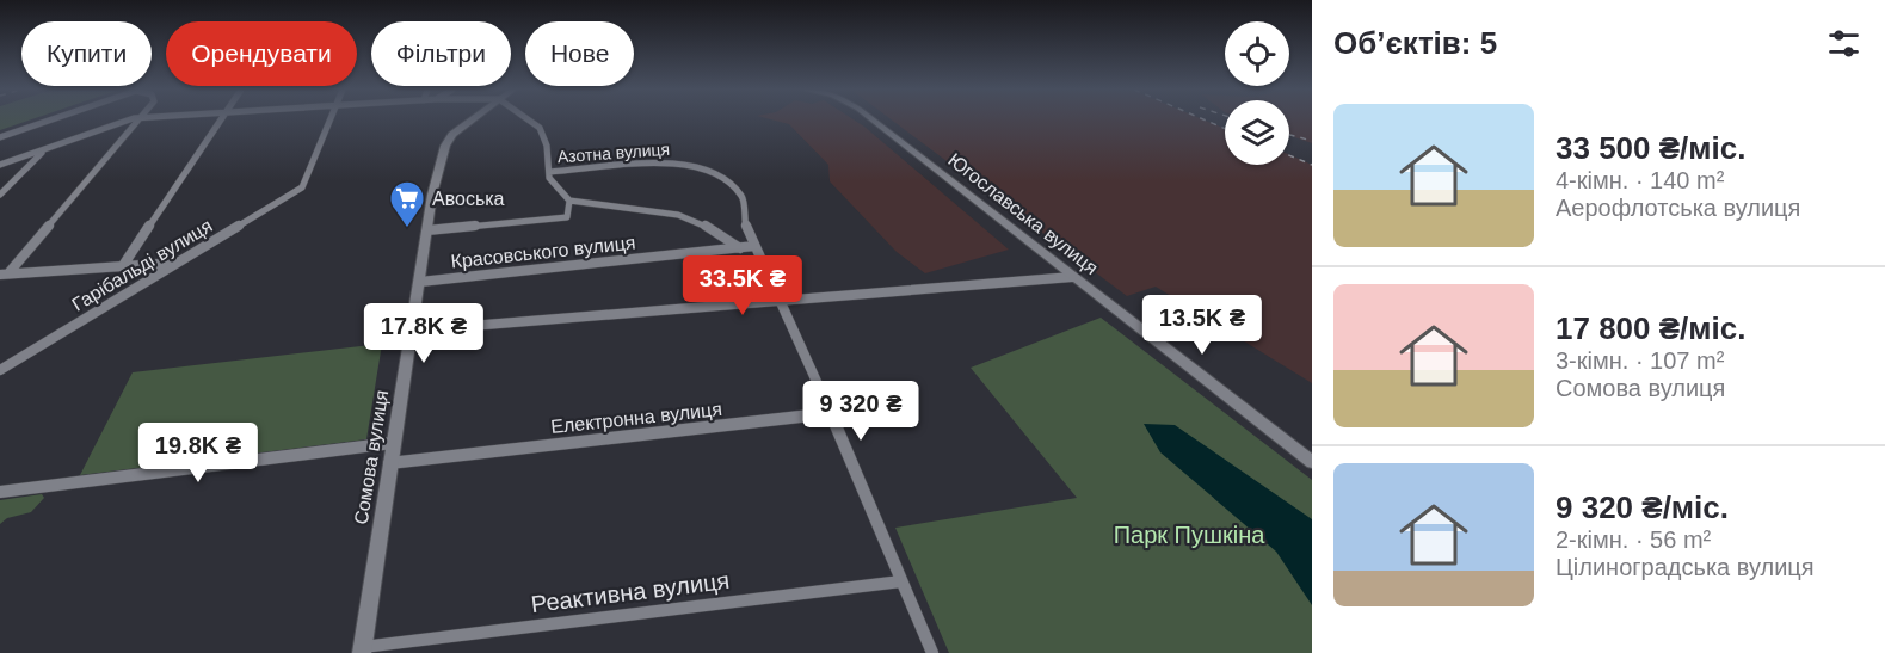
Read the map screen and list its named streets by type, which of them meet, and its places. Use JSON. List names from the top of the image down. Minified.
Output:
{"streets":{"main road":["Югославська вулиця","Сомова вулиця"],"street":["Азотна вулиця","Красовського вулиця","Гарібальді вулиця","Електронна вулиця","Реактивна вулиця"]},"crossings":[["Азотна вулиця","Красовського вулиця"],["Азотна вулиця","Електронна вулиця"],["Азотна вулиця","Реактивна вулиця"],["Красовського вулиця","Сомова вулиця"],["Електронна вулиця","Сомова вулиця"],["Сомова вулиця","Реактивна вулиця"]],"parks":["Парк Пушкіна"],"places":{"supermarket":["Авоська"]},"page":{"heading":"Об’єктів: 5","chip":["Купити","Орендувати","Фільтри","Нове"],"list":[{"name":"33 500 ₴/міс.","note":"4-кімн. · 140 m² · Аерофлотська вулиця"},{"name":"17 800 ₴/міс.","note":"3-кімн. · 107 m² · Сомова вулиця"},{"name":"9 320 ₴/міс.","note":"2-кімн. · 56 m² · Цілиноградська вулиця"}],"price":["33.5K ₴","13.5K ₴","17.8K ₴","9 320 ₴","19.8K ₴"]}}
